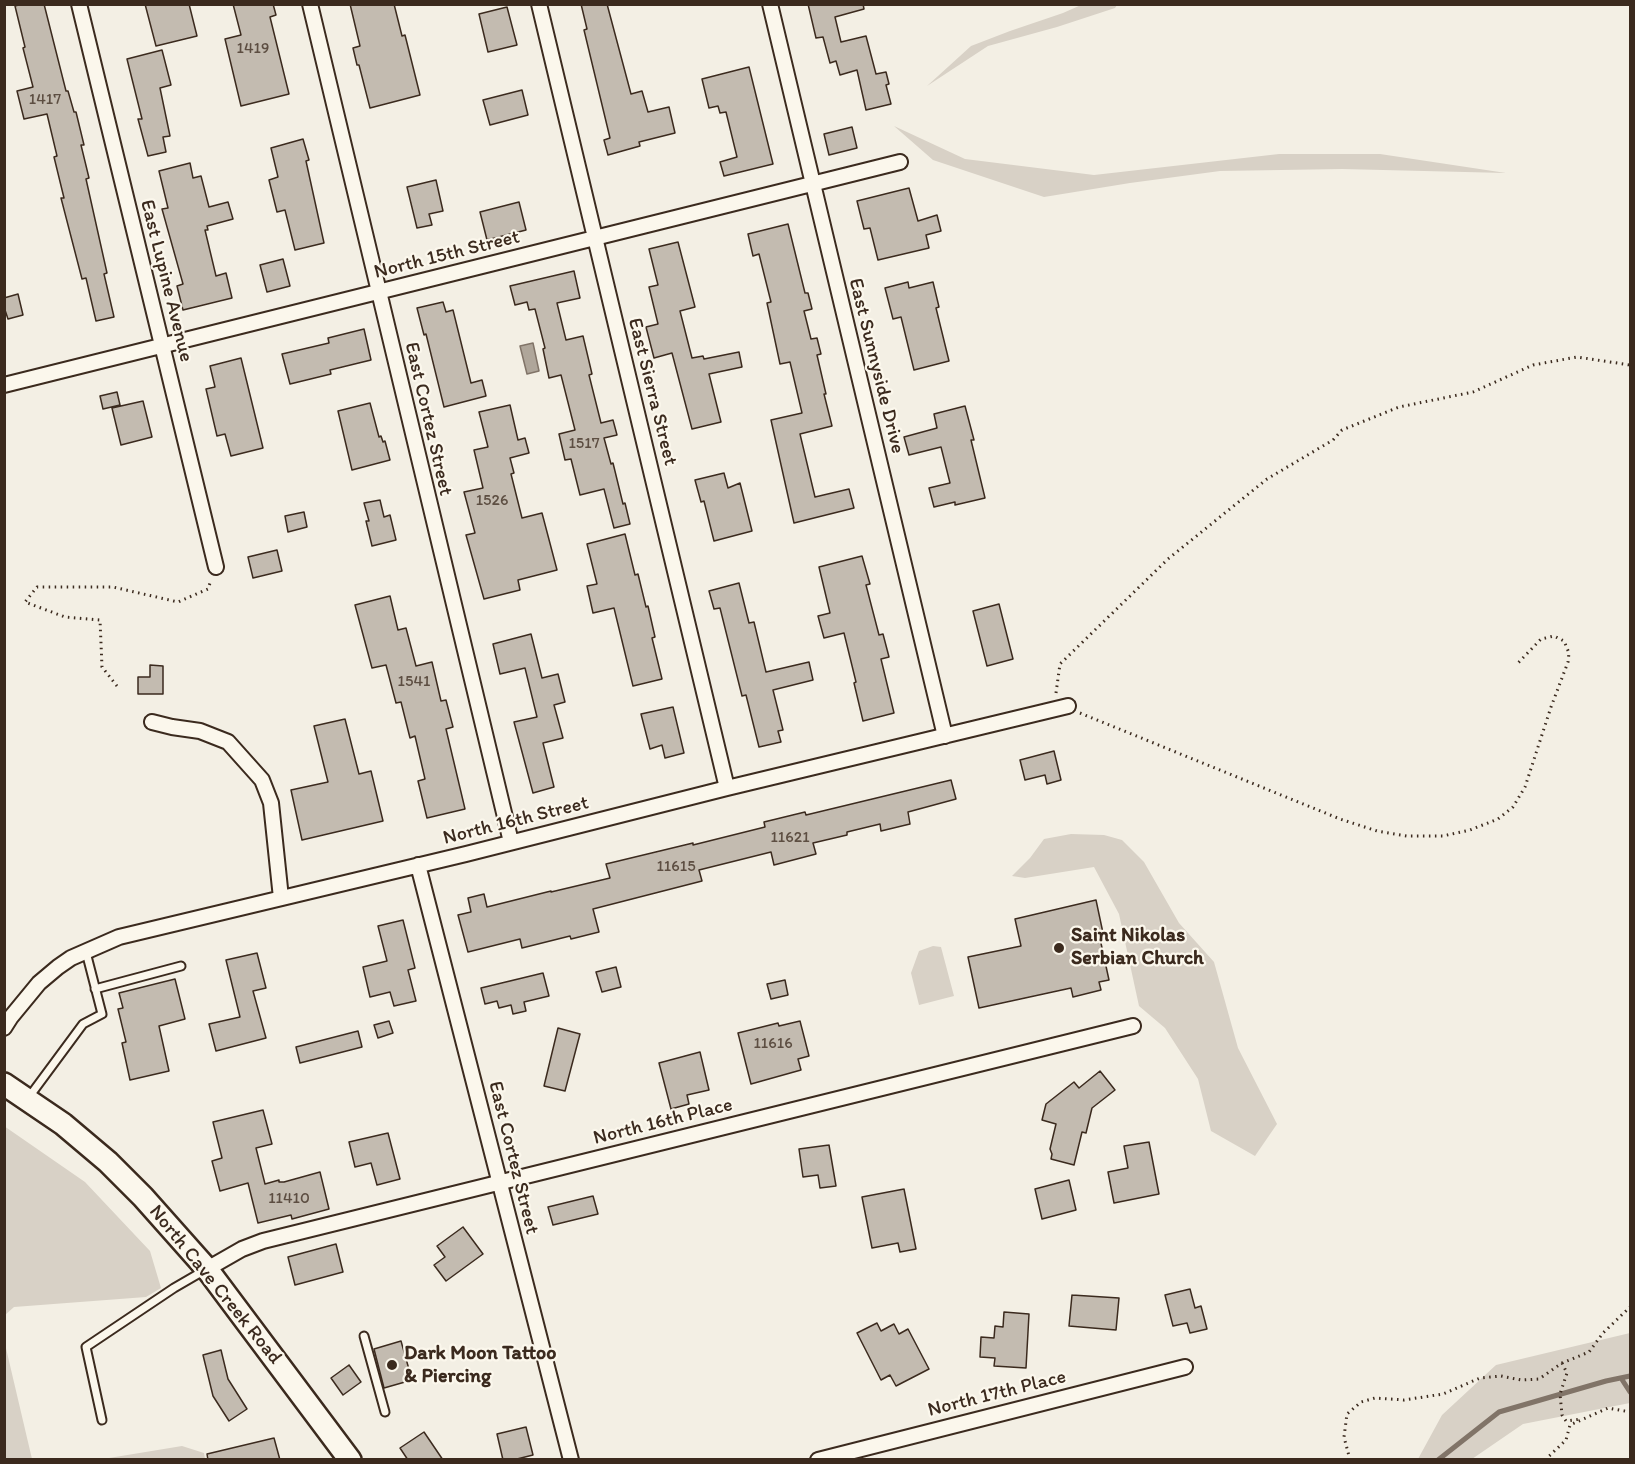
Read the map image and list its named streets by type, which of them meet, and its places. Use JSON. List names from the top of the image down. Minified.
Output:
{"streets":{"main road":["North Cave Creek Road"],"street":["North 15th Street","East Lupine Avenue","East Sunnyside Drive","East Sierra Street","East Cortez Street","North 16th Street","North 16th Place","North 17th Place"]},"crossings":[["North 15th Street","East Lupine Avenue"],["North 15th Street","East Sunnyside Drive"],["North 15th Street","East Sierra Street"],["North 15th Street","East Cortez Street"],["East Sunnyside Drive","North 16th Street"],["East Sierra Street","North 16th Street"],["East Cortez Street","North 16th Street"],["East Cortez Street","North 16th Place"],["North 16th Place","North Cave Creek Road"]],"places":["Saint Nikolas Serbian Church","Dark Moon Tattoo & Piercing"],"house_numbers":["1419","1417","1517","1526","1541","11621","11615","11616","11410"]}
